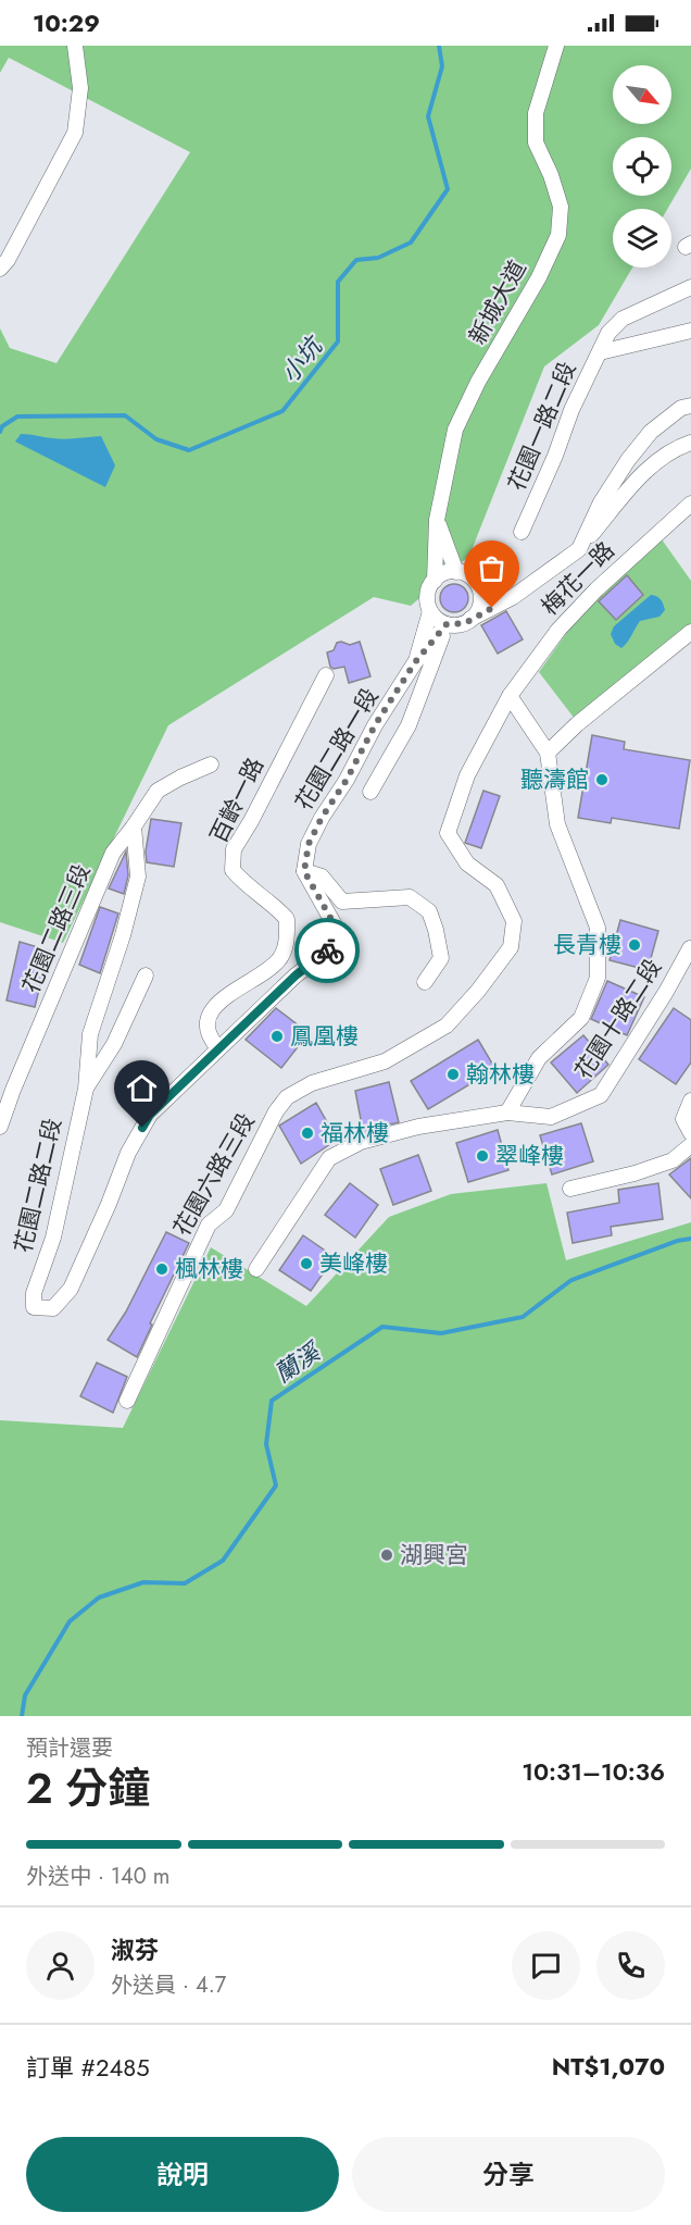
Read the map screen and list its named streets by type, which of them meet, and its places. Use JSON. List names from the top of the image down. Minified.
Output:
{"streets":{"street":["新城大道","花園一路二段","梅花一路","花園二路一段","百齡一路","花園二路三段","花園十路二段","花園六路三段","花園二路二段"]},"crossings":[["新城大道","花園二路一段"],["梅花一路","花園六路三段"],["百齡一路","花園二路二段"],["花園二路三段","花園二路二段"]],"water":["小坑","蘭溪"],"places":["聽濤館","長青樓","鳳凰樓","翰林樓","福林樓","翠峰樓","美峰樓","楓林樓","湖興宮"],"north":"bottom right","page":{"status":"10:29","heading":["2 分鐘","預計還要","10:31–10:36"],"panel":["淑芬","外送員 · 4.7","訂單 #2485","NT$1,070"],"bar":"外送中 · 140 m","buttons":["說明","分享"]}}
